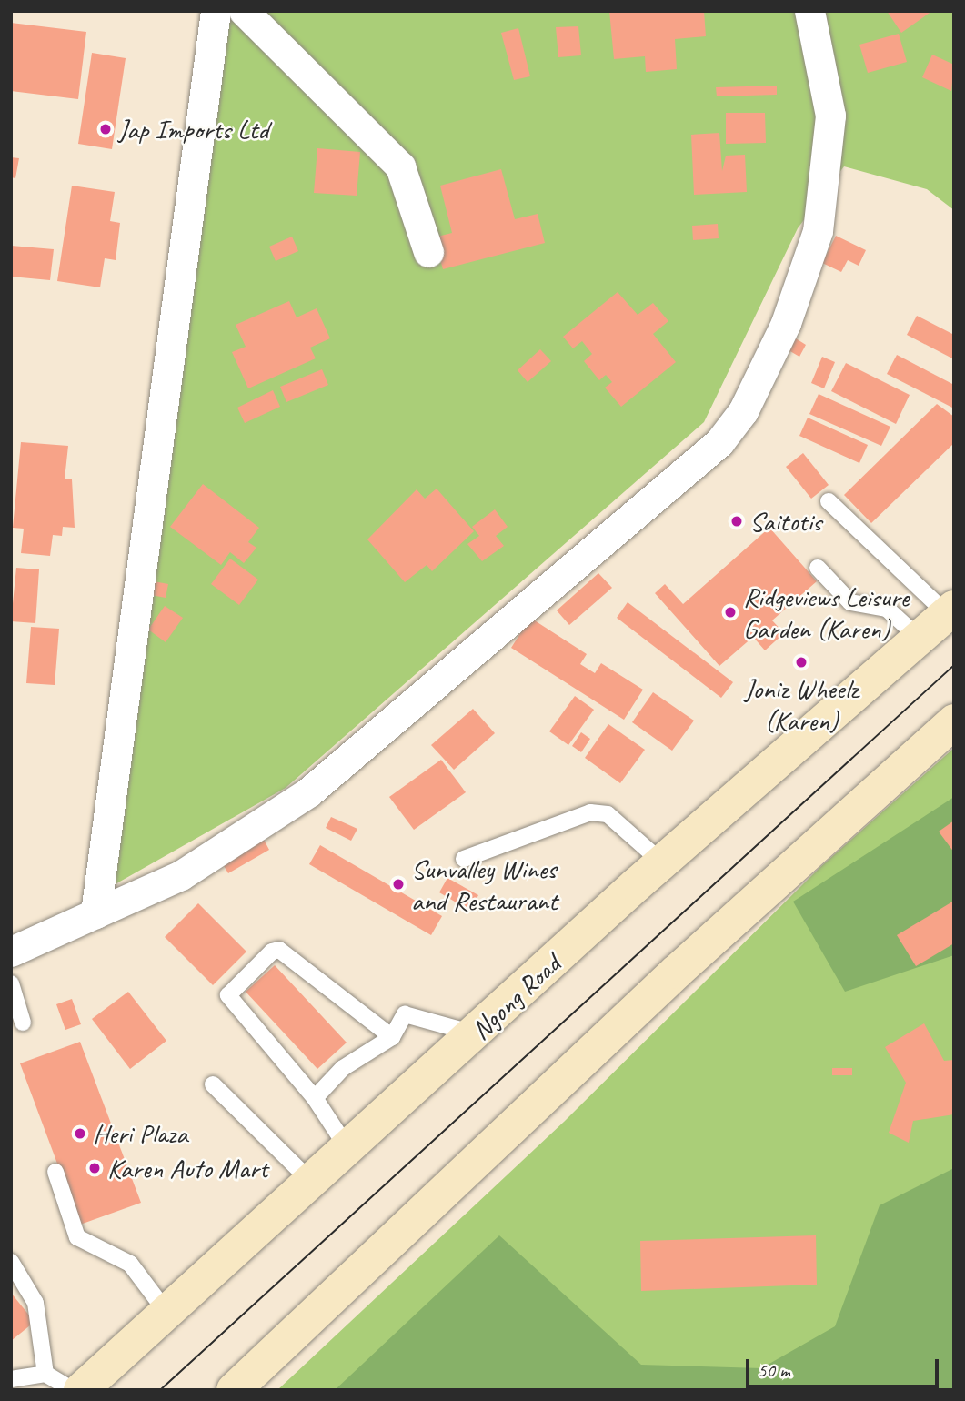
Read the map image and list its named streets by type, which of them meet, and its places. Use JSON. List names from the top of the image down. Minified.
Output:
{"streets":{"main road":["Ngong Road"]},"places":["Jap Imports Ltd","Saitotis","Ridgeviews Leisure Garden (Karen)","Joniz Wheelz (Karen)","Sunvalley Wines and Restaurant","Heri Plaza","Karen Auto Mart"],"scale_bar":"50 m"}
